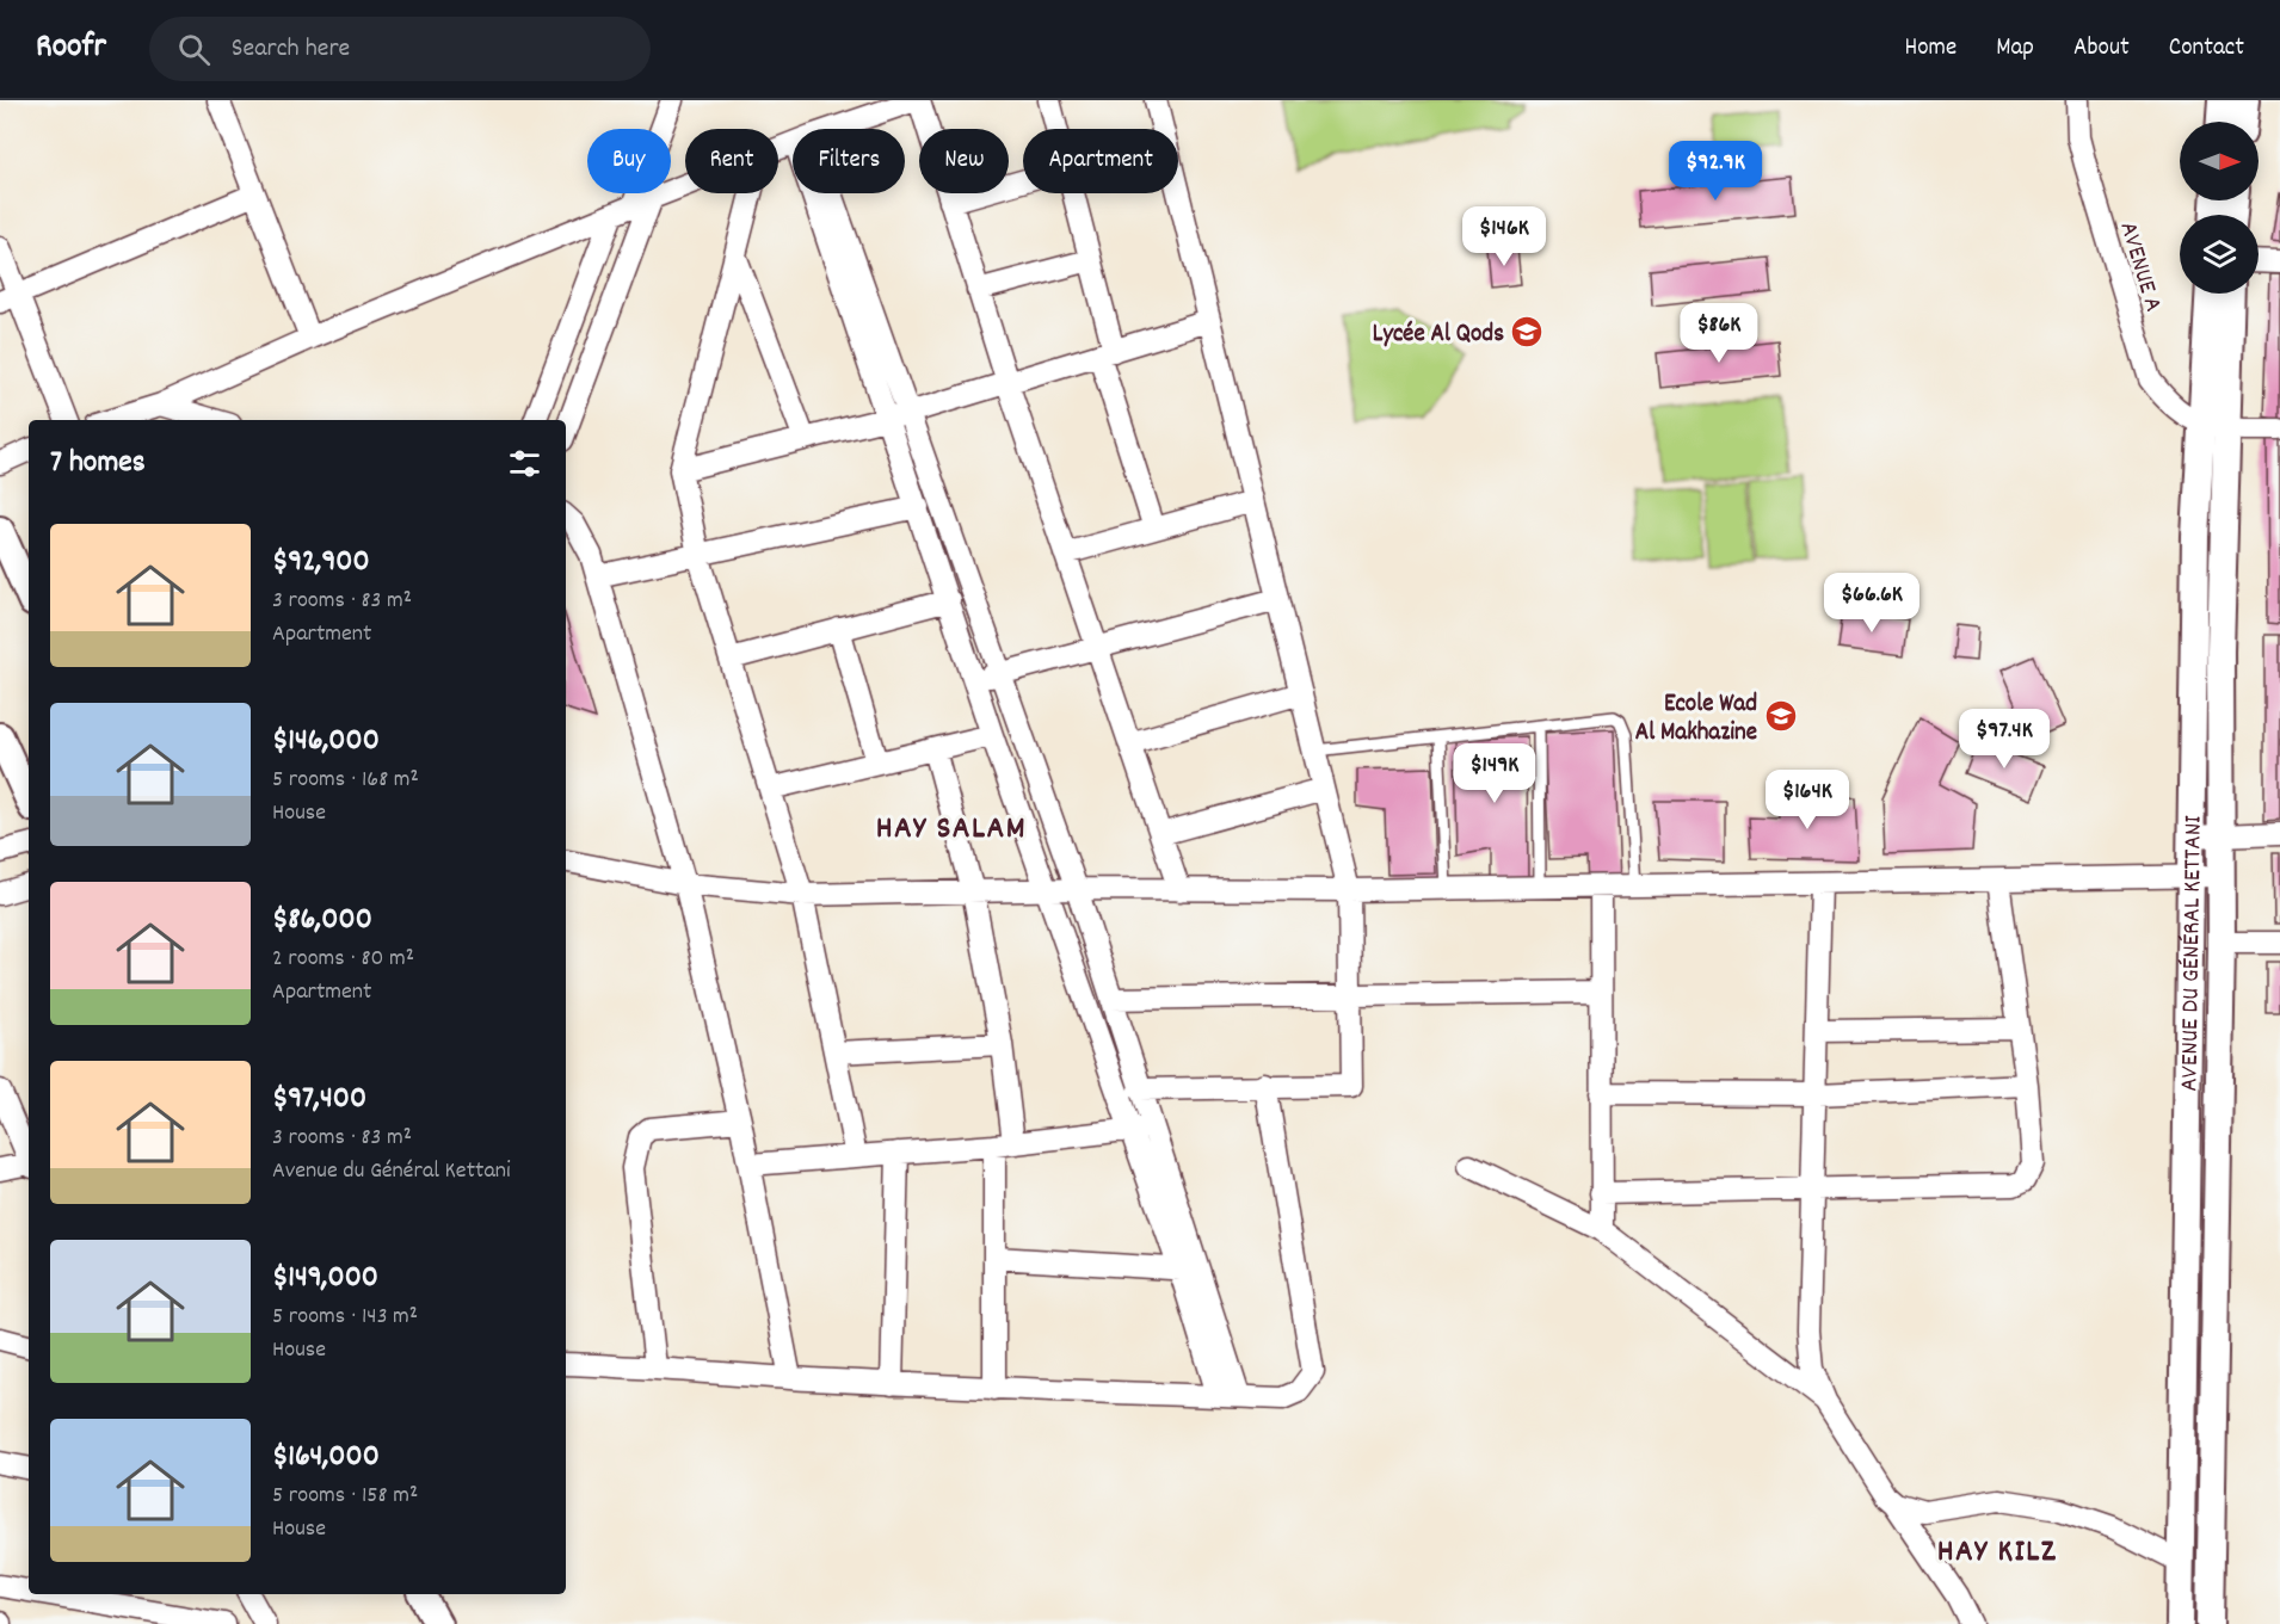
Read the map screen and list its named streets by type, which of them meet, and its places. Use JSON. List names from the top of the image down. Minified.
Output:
{"streets":{"street":["AVENUE A","AVENUE DU GÉNÉRAL KETTANI"]},"crossings":[["AVENUE A","AVENUE DU GÉNÉRAL KETTANI"]],"districts":["HAY SALAM","HAY KILZ"],"places":{"school or university":["Lycée Al Qods","Ecole Wad Al Makhazine"]},"north":"right","page":{"header":"Roofr","search":"Search here","nav":["Home","Map","About","Contact"],"chip":["Buy","Rent","Filters","New","Apartment"],"price":["$92.9K","$146K","$86K","$66.6K","$97.4K","$149K","$164K"],"heading":"7 homes","list":[{"name":"$92,900","note":"3 rooms · 83 m² · Apartment"},{"name":"$146,000","note":"5 rooms · 168 m² · House"},{"name":"$86,000","note":"2 rooms · 80 m² · Apartment"},{"name":"$97,400","note":"3 rooms · 83 m² · Avenue du Général Kettani"},{"name":"$149,000","note":"5 rooms · 143 m² · House"},{"name":"$164,000","note":"5 rooms · 158 m² · House"}]}}
